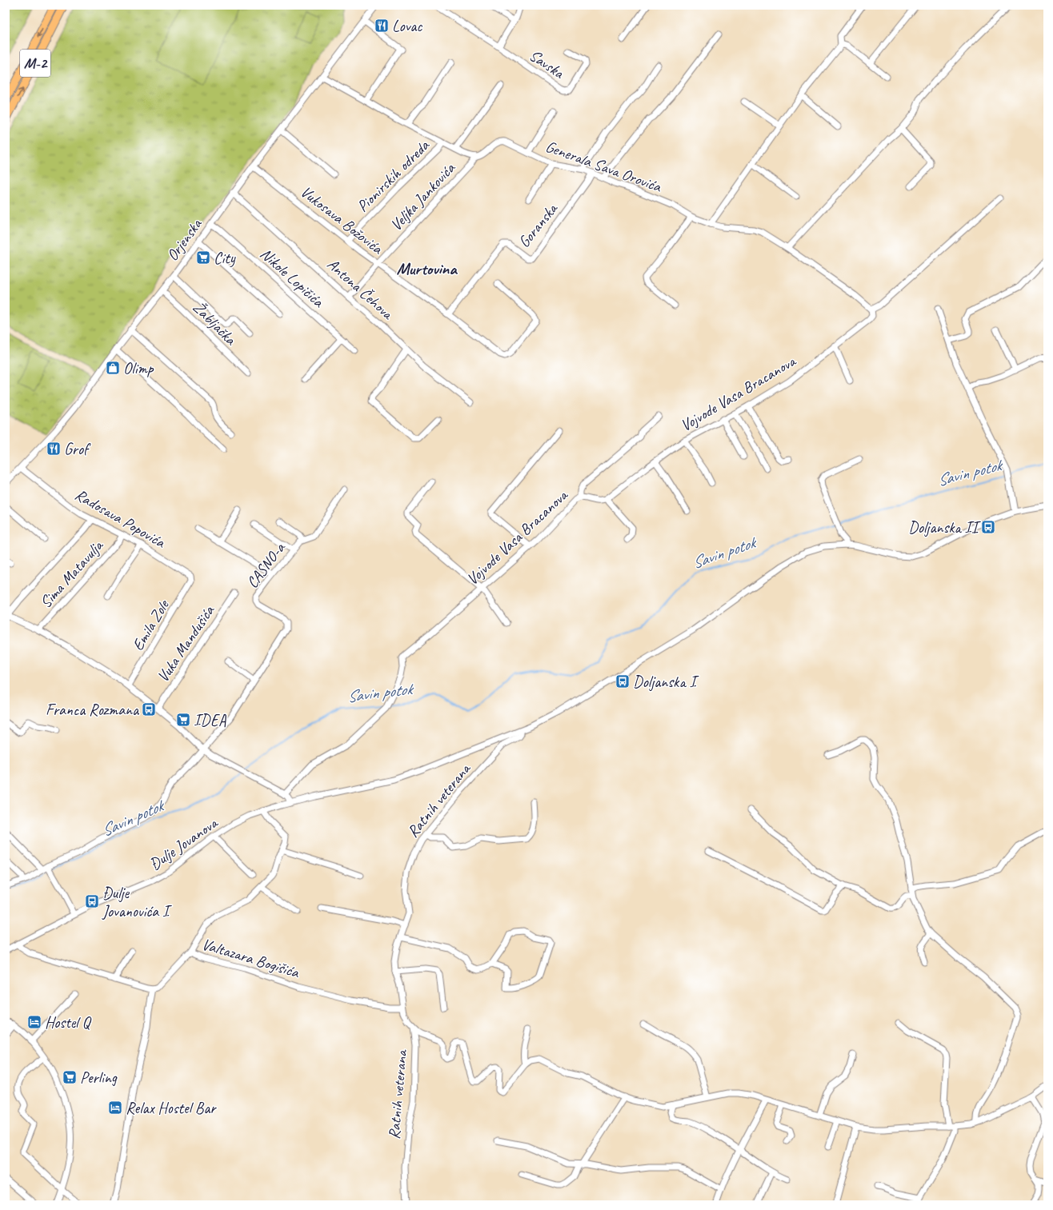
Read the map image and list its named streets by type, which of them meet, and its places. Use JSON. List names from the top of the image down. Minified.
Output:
{"streets":{"main road":["M-2"],"street":["Savska","Generala Sava Orovića","Pionirskih odreda","Veljka Jankovića","Vukosava Božovića","Goranska","Orjenska","Nikole Lopičića","Antona Čehova","Žabljačka","Vojvode Vasa Bracanova","Radosava Popovića","CASNO-a","Sima Matavulja","Emila Zole","Vuka Mandušića","Ratnih veterana","Đulje Jovanova","Valtazara Bogišića"]},"crossings":[["Generala Sava Orovića","Veljka Jankovića"],["Generala Sava Orovića","Goranska"],["Generala Sava Orovića","Vojvode Vasa Bracanova"],["Pionirskih odreda","Vukosava Božovića"],["Veljka Jankovića","Vukosava Božovića"],["Veljka Jankovića","Antona Čehova"],["Vukosava Božovića","Goranska"],["Vukosava Božovića","Orjenska"],["Orjenska","Nikole Lopičića"],["Orjenska","Antona Čehova"],["Orjenska","Žabljačka"],["Orjenska","Radosava Popovića"],["Radosava Popovića","Sima Matavulja"],["Radosava Popovića","Emila Zole"],["Ratnih veterana","Đulje Jovanova"],["Ratnih veterana","Valtazara Bogišića"]],"districts":["Murtovina"],"water":["Savin potok"],"places":{"restaurant":["Lovac","Grof"],"supermarket":["City","IDEA","Perling"],"shop":["Olimp"],"bus stop":["Doljanska II","Doljanska I","Franca Rozmana","Đulje Jovanovića I"],"hotel":["Hostel Q","Relax Hostel Bar"]}}
